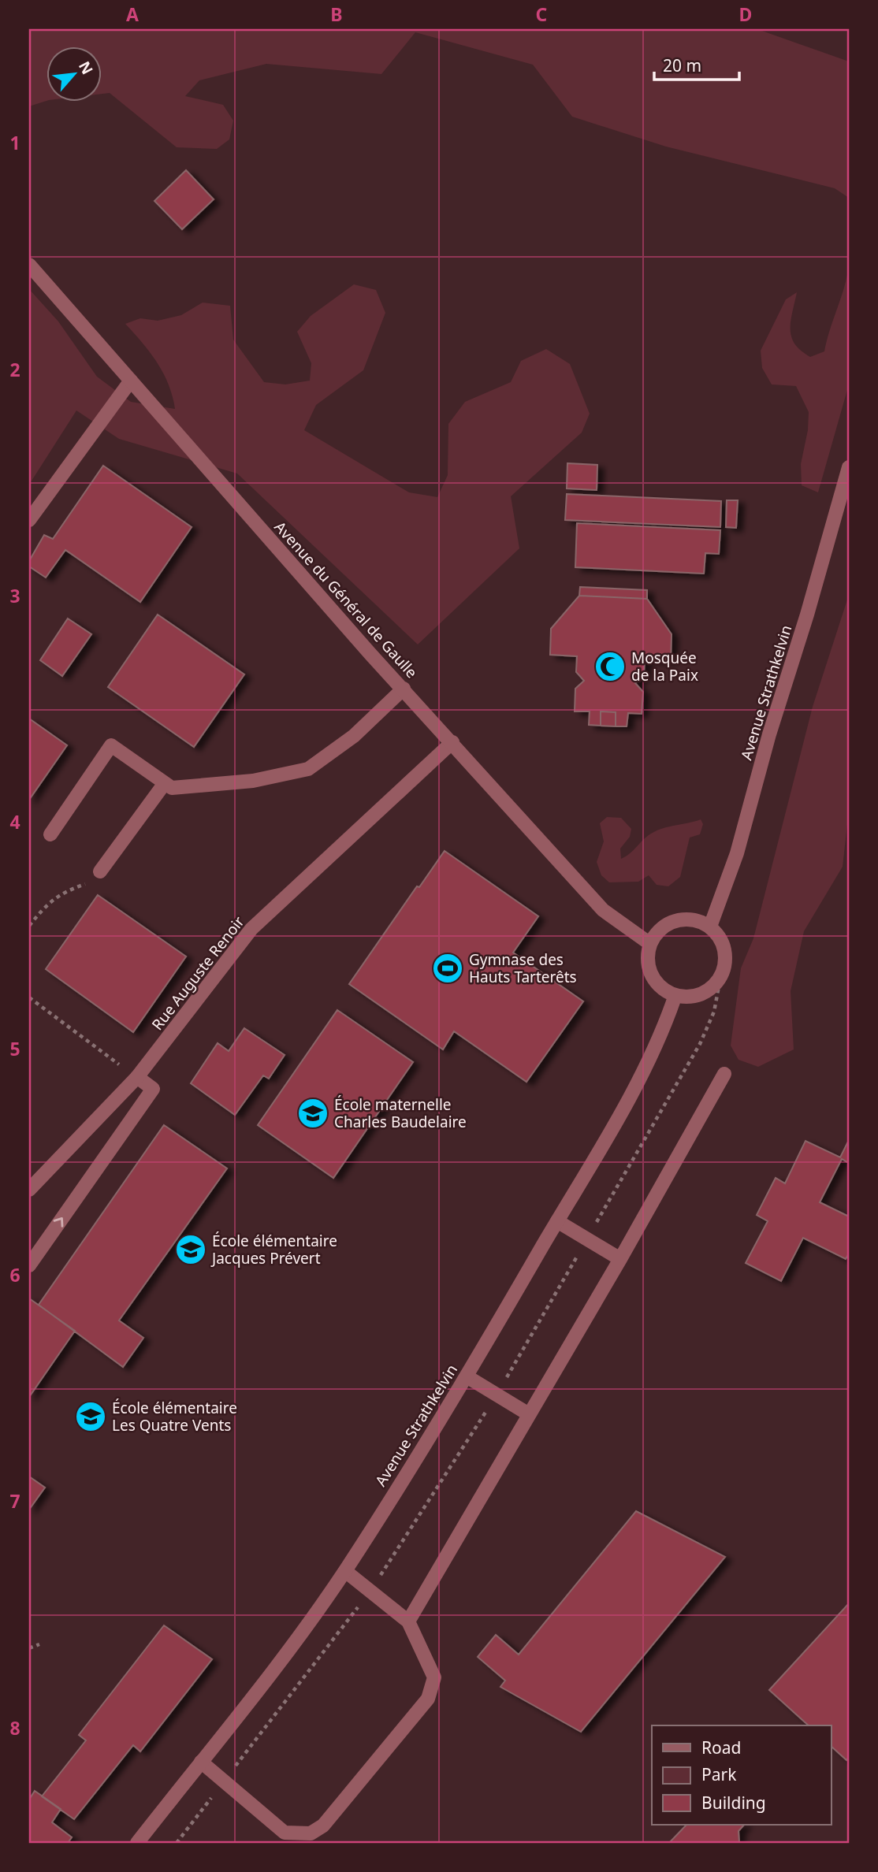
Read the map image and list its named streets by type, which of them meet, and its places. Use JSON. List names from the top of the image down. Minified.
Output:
{"streets":{"street":["Avenue du Général de Gaulle","Avenue Strathkelvin","Rue Auguste Renoir"]},"crossings":[["Avenue du Général de Gaulle","Avenue Strathkelvin"],["Avenue du Général de Gaulle","Rue Auguste Renoir"]],"places":{"mosque":["Mosquée de la Paix"],"sports":["Gymnase des Hauts Tarterêts"],"school or university":["École maternelle Charles Baudelaire","École élémentaire Jacques Prévert","École élémentaire Les Quatre Vents"]},"legend":["Road","Park","Building"],"scale_bar":"20 m","north":"top right","grid":{"columns":["A","B","C","D"],"rows":["1","2","3","4","5","6","7","8"]}}
